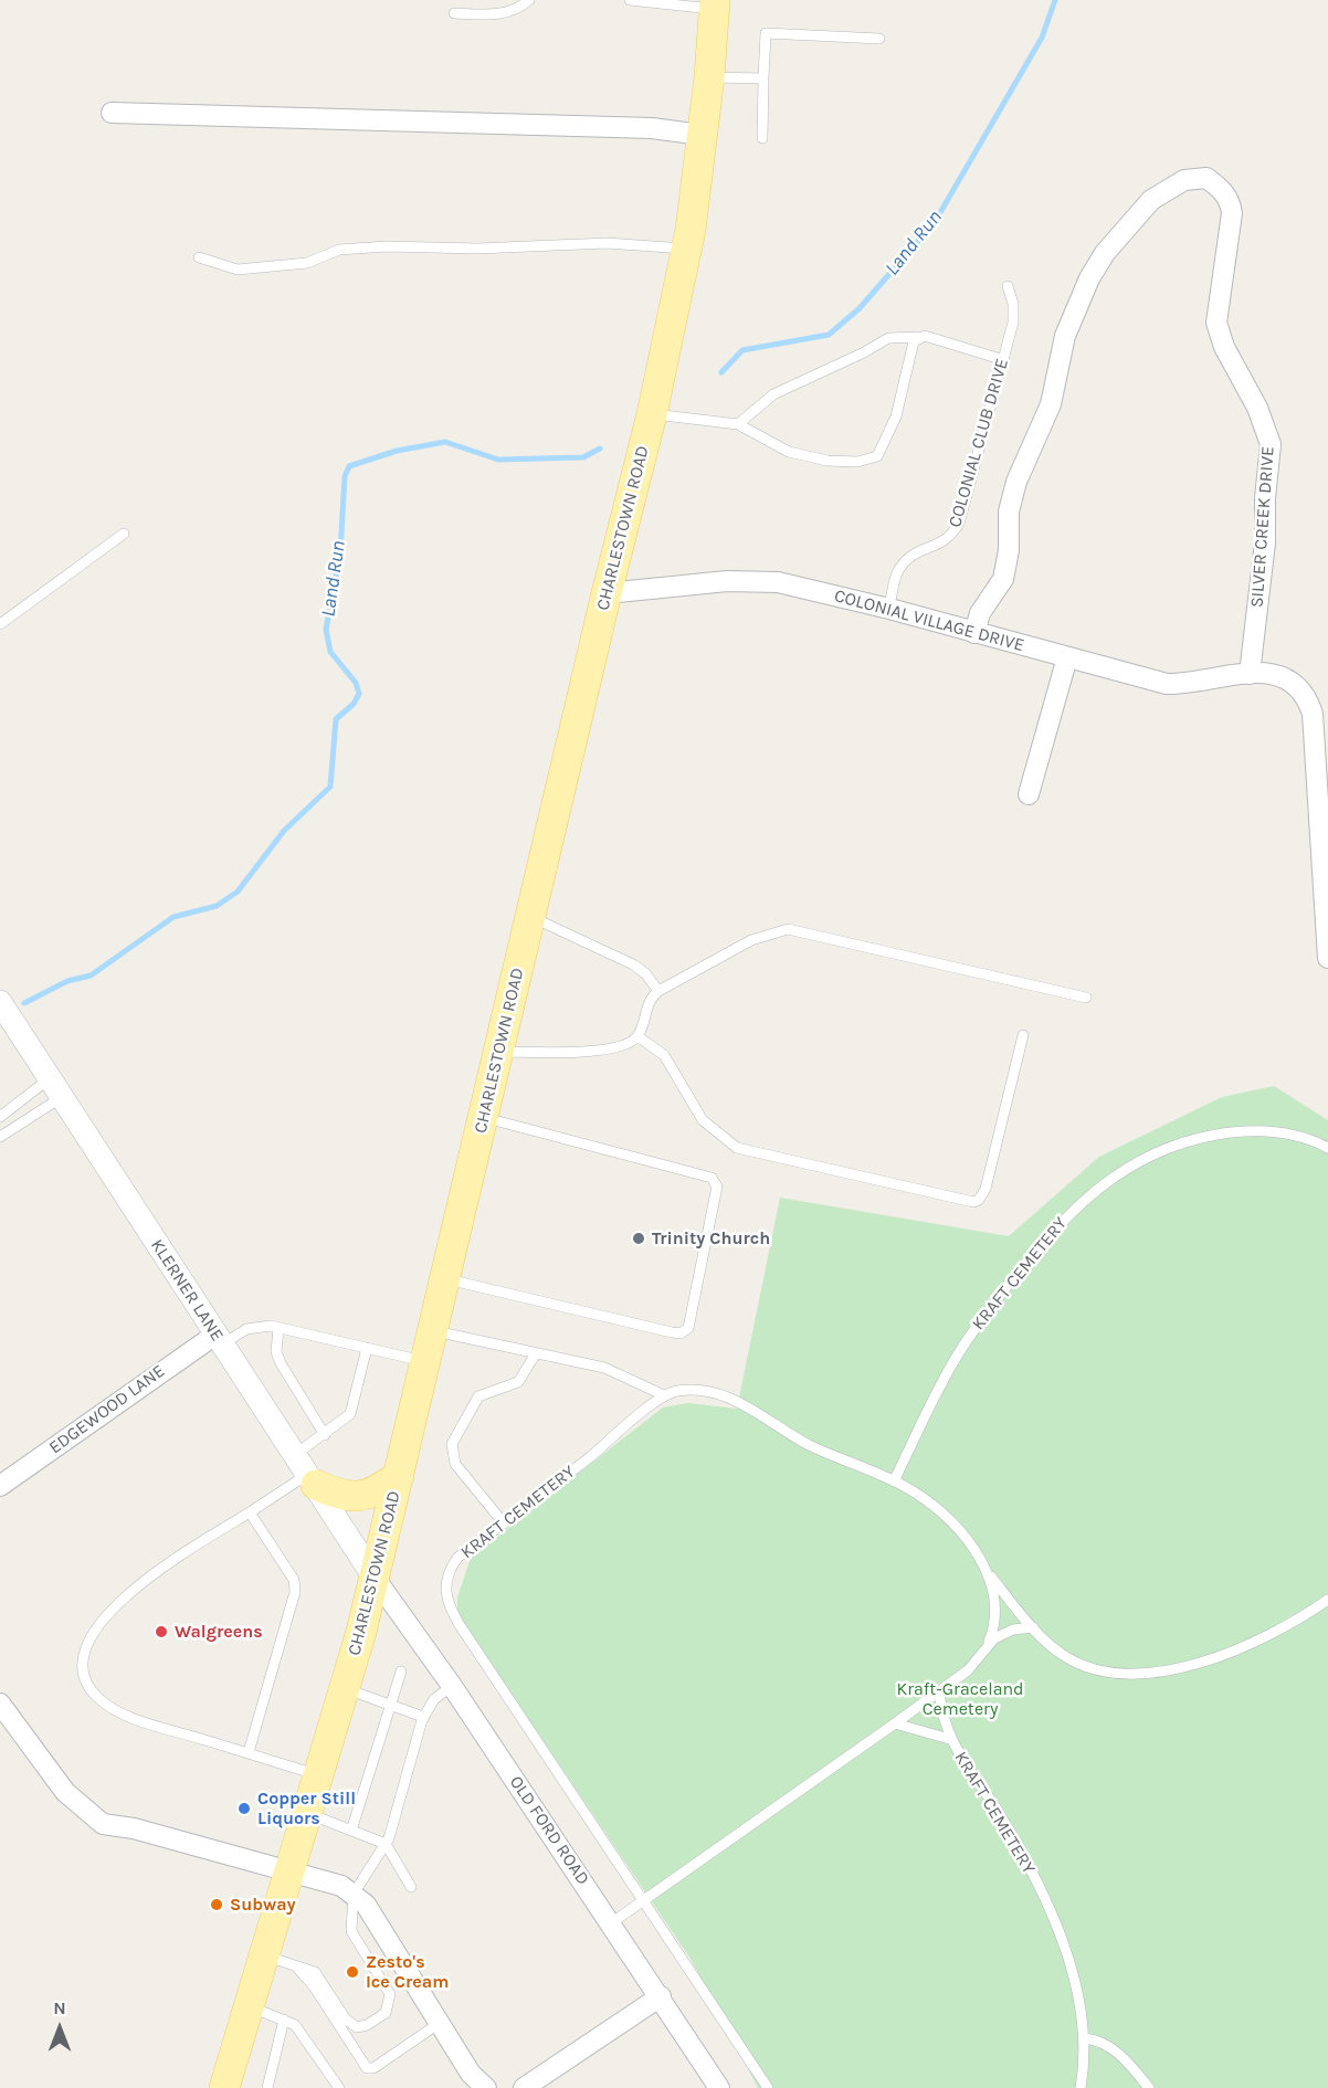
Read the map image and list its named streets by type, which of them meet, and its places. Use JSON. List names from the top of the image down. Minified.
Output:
{"streets":{"main road":["CHARLESTOWN ROAD"],"street":["SILVER CREEK DRIVE","COLONIAL VILLAGE DRIVE","KLERNER LANE","EDGEWOOD LANE","OLD FORD ROAD"],"lane":["COLONIAL CLUB DRIVE","KRAFT CEMETERY"]},"crossings":[["COLONIAL CLUB DRIVE","COLONIAL VILLAGE DRIVE"],["SILVER CREEK DRIVE","COLONIAL VILLAGE DRIVE"],["CHARLESTOWN ROAD","COLONIAL VILLAGE DRIVE"],["CHARLESTOWN ROAD","KLERNER LANE"],["CHARLESTOWN ROAD","OLD FORD ROAD"],["KRAFT CEMETERY","OLD FORD ROAD"],["KLERNER LANE","EDGEWOOD LANE"],["KLERNER LANE","OLD FORD ROAD"]],"water":["Land Run"],"parks":["Kraft-Graceland Cemetery"],"places":["Trinity Church","Walgreens","Copper Still Liquors","Subway","Zesto's Ice Cream"],"north":"top"}
